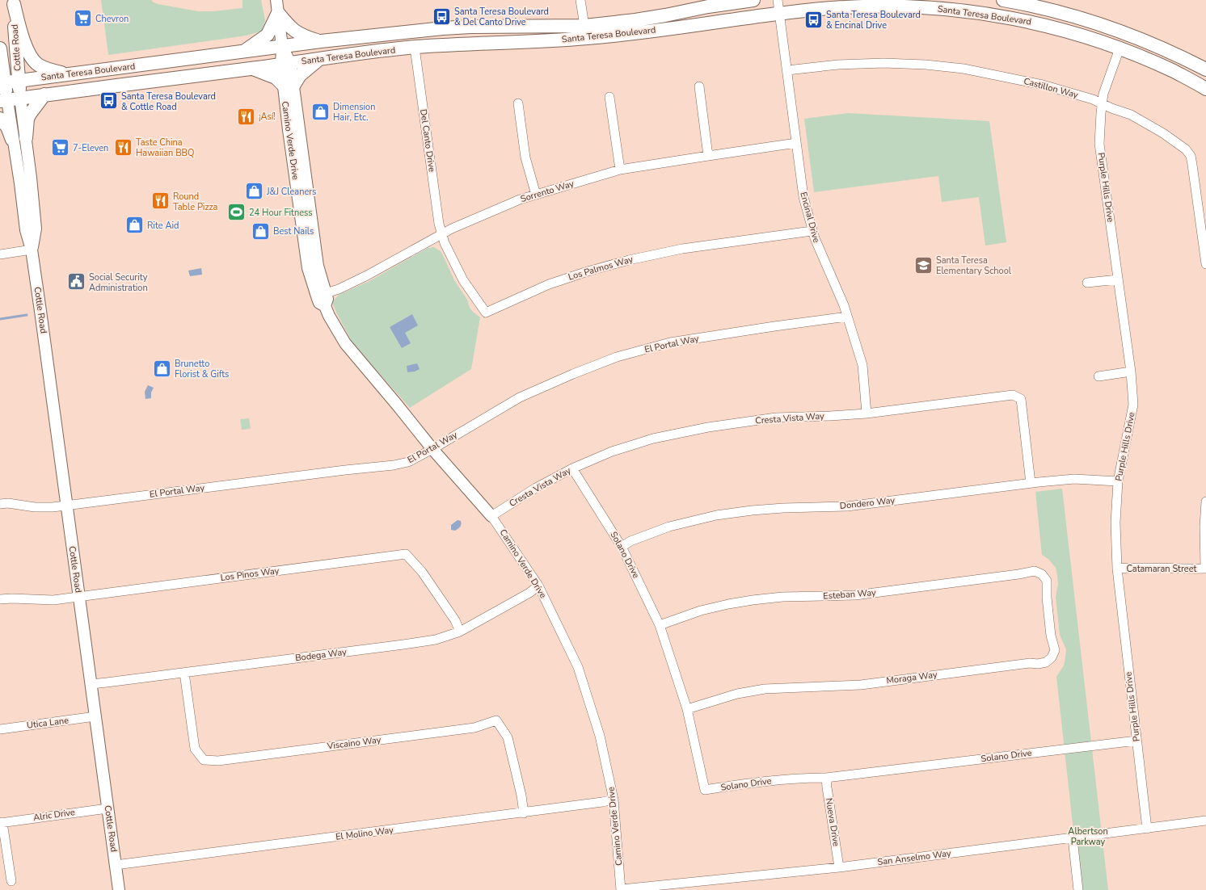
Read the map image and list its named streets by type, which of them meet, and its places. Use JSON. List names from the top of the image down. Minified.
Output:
{"streets":{"main road":["Santa Teresa Boulevard","Cottle Road"],"street":["Castillon Way","Camino Verde Drive","Del Canto Drive","Purple Hills Drive","Sorrento Way","Encinal Drive","Los Palmos Way","El Portal Way","Cresta Vista Way","Dondero Way","Solano Drive","Catamaran Street","Los Pinos Way","Esteban Way","Bodega Way","Moraga Way","Utica Lane","Viscaino Way","Alric Drive","Nueva Drive","El Molino Way","San Anselmo Way"]},"crossings":[["Santa Teresa Boulevard","Cottle Road"],["Santa Teresa Boulevard","Camino Verde Drive"],["Santa Teresa Boulevard","Del Canto Drive"],["Santa Teresa Boulevard","Purple Hills Drive"],["Santa Teresa Boulevard","Encinal Drive"],["Cottle Road","El Portal Way"],["Cottle Road","Los Pinos Way"],["Cottle Road","Bodega Way"],["Cottle Road","Utica Lane"],["Cottle Road","Alric Drive"],["Cottle Road","El Molino Way"],["Castillon Way","Purple Hills Drive"],["Castillon Way","Encinal Drive"],["Camino Verde Drive","Sorrento Way"],["Camino Verde Drive","El Portal Way"],["Camino Verde Drive","Cresta Vista Way"],["Camino Verde Drive","Bodega Way"],["Camino Verde Drive","El Molino Way"],["Camino Verde Drive","San Anselmo Way"],["Del Canto Drive","Sorrento Way"],["Del Canto Drive","Los Palmos Way"],["Purple Hills Drive","Dondero Way"],["Purple Hills Drive","Solano Drive"],["Purple Hills Drive","Catamaran Street"],["Purple Hills Drive","San Anselmo Way"],["Sorrento Way","Encinal Drive"],["Sorrento Way","Los Palmos Way"],["Encinal Drive","Los Palmos Way"],["Encinal Drive","El Portal Way"],["Encinal Drive","Cresta Vista Way"],["Cresta Vista Way","Dondero Way"],["Cresta Vista Way","Solano Drive"],["Dondero Way","Solano Drive"],["Solano Drive","Esteban Way"],["Solano Drive","Moraga Way"],["Solano Drive","Nueva Drive"],["Los Pinos Way","Bodega Way"],["Esteban Way","Moraga Way"],["Bodega Way","Viscaino Way"],["Viscaino Way","El Molino Way"],["Nueva Drive","San Anselmo Way"]],"parks":["Albertson Parkway"],"places":{"bus stop":["Santa Teresa Boulevard & Del Canto Drive","Santa Teresa Boulevard & Encinal Drive","Santa Teresa Boulevard & Cottle Road"],"supermarket":["Chevron","7-Eleven"],"shop":["Dimension Hair, Etc.","J&J Cleaners","Rite Aid","Best Nails","Brunetto Florist & Gifts"],"restaurant":["¡Así!","Taste China Hawaiian BBQ","Round Table Pizza"],"sports":["24 Hour Fitness"],"school or university":["Santa Teresa Elementary School"],"public building":["Social Security Administration"]}}
